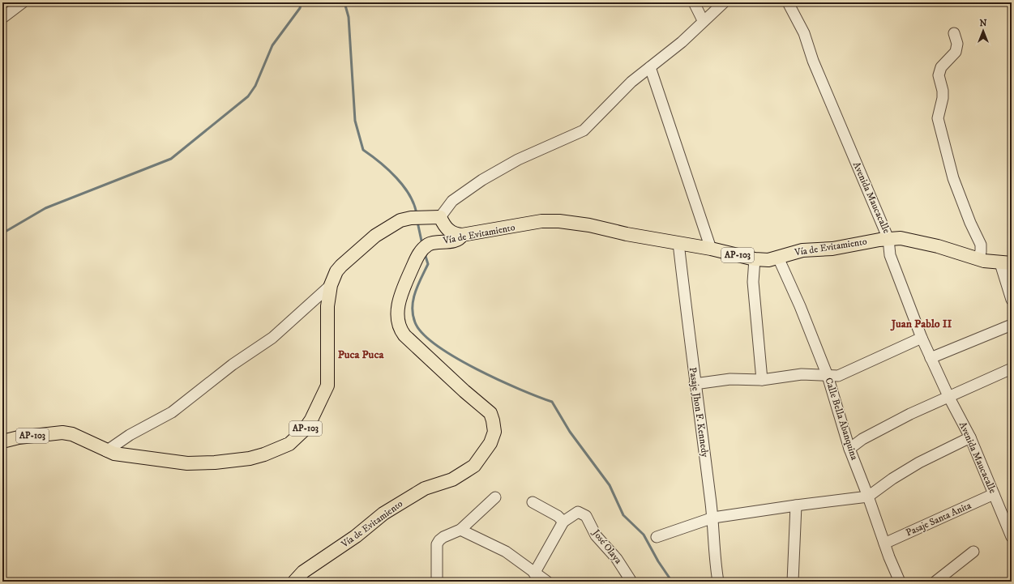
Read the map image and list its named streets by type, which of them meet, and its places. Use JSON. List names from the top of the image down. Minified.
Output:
{"streets":{"main road":["Vía de Evitamiento","AP-103"],"street":["Avenida Maucacalle","Pasaje Jhon F. Kennedy","Calle Bella Abanquina","Pasaje Santa Anita","José Olaya"]},"crossings":[["Avenida Maucacalle","Vía de Evitamiento"],["Avenida Maucacalle","Pasaje Santa Anita"],["Vía de Evitamiento","AP-103"],["Vía de Evitamiento","Pasaje Jhon F. Kennedy"],["Vía de Evitamiento","Calle Bella Abanquina"],["Calle Bella Abanquina","Pasaje Santa Anita"]],"districts":["Juan Pablo II","Puca Puca"],"north":"top"}
